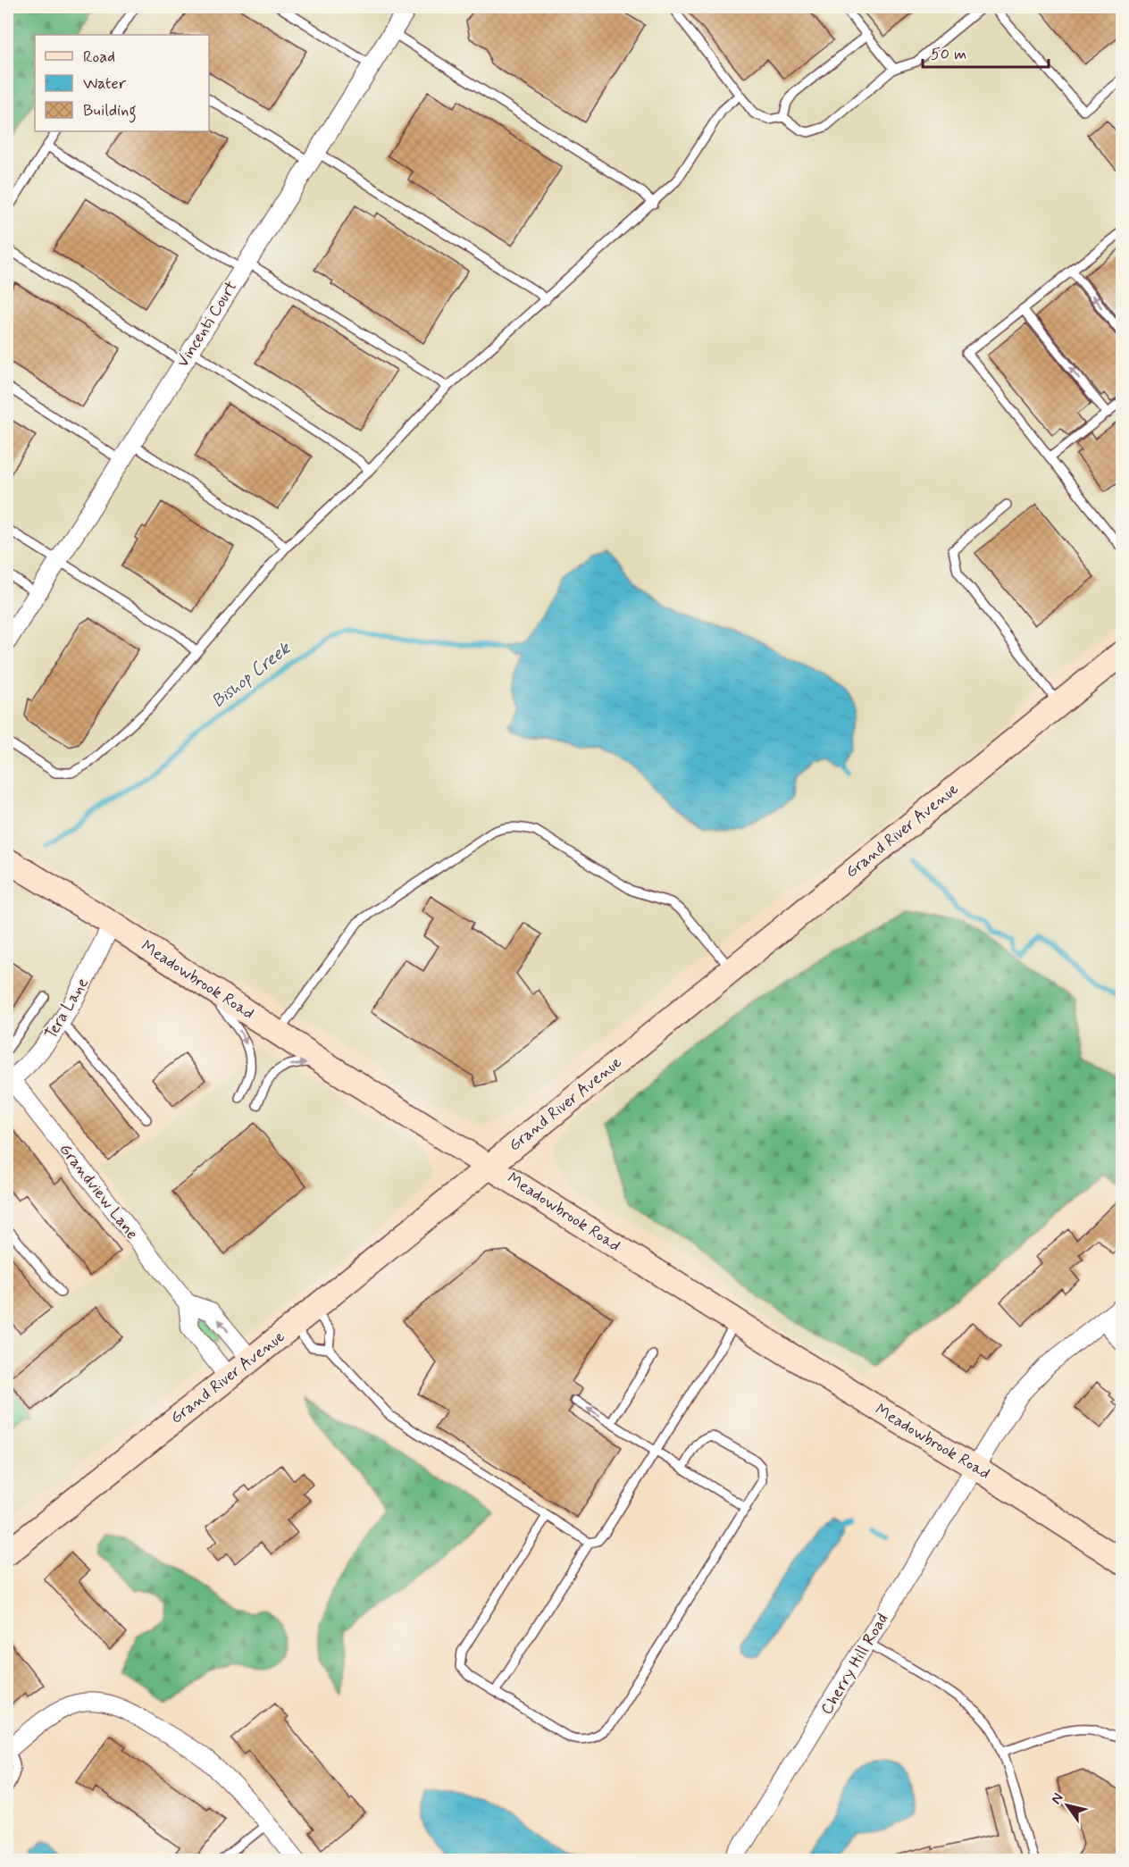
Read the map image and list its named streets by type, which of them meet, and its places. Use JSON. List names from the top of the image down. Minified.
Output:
{"streets":{"main road":["Grand River Avenue","Meadowbrook Road"],"street":["Vincenti Court","Tera Lane","Grandview Lane","Cherry Hill Road"]},"crossings":[["Grand River Avenue","Meadowbrook Road"],["Meadowbrook Road","Tera Lane"],["Meadowbrook Road","Cherry Hill Road"],["Tera Lane","Grandview Lane"]],"water":["Bishop Creek"],"legend":["Road","Water","Building"],"scale_bar":"50 m","north":"top left"}
